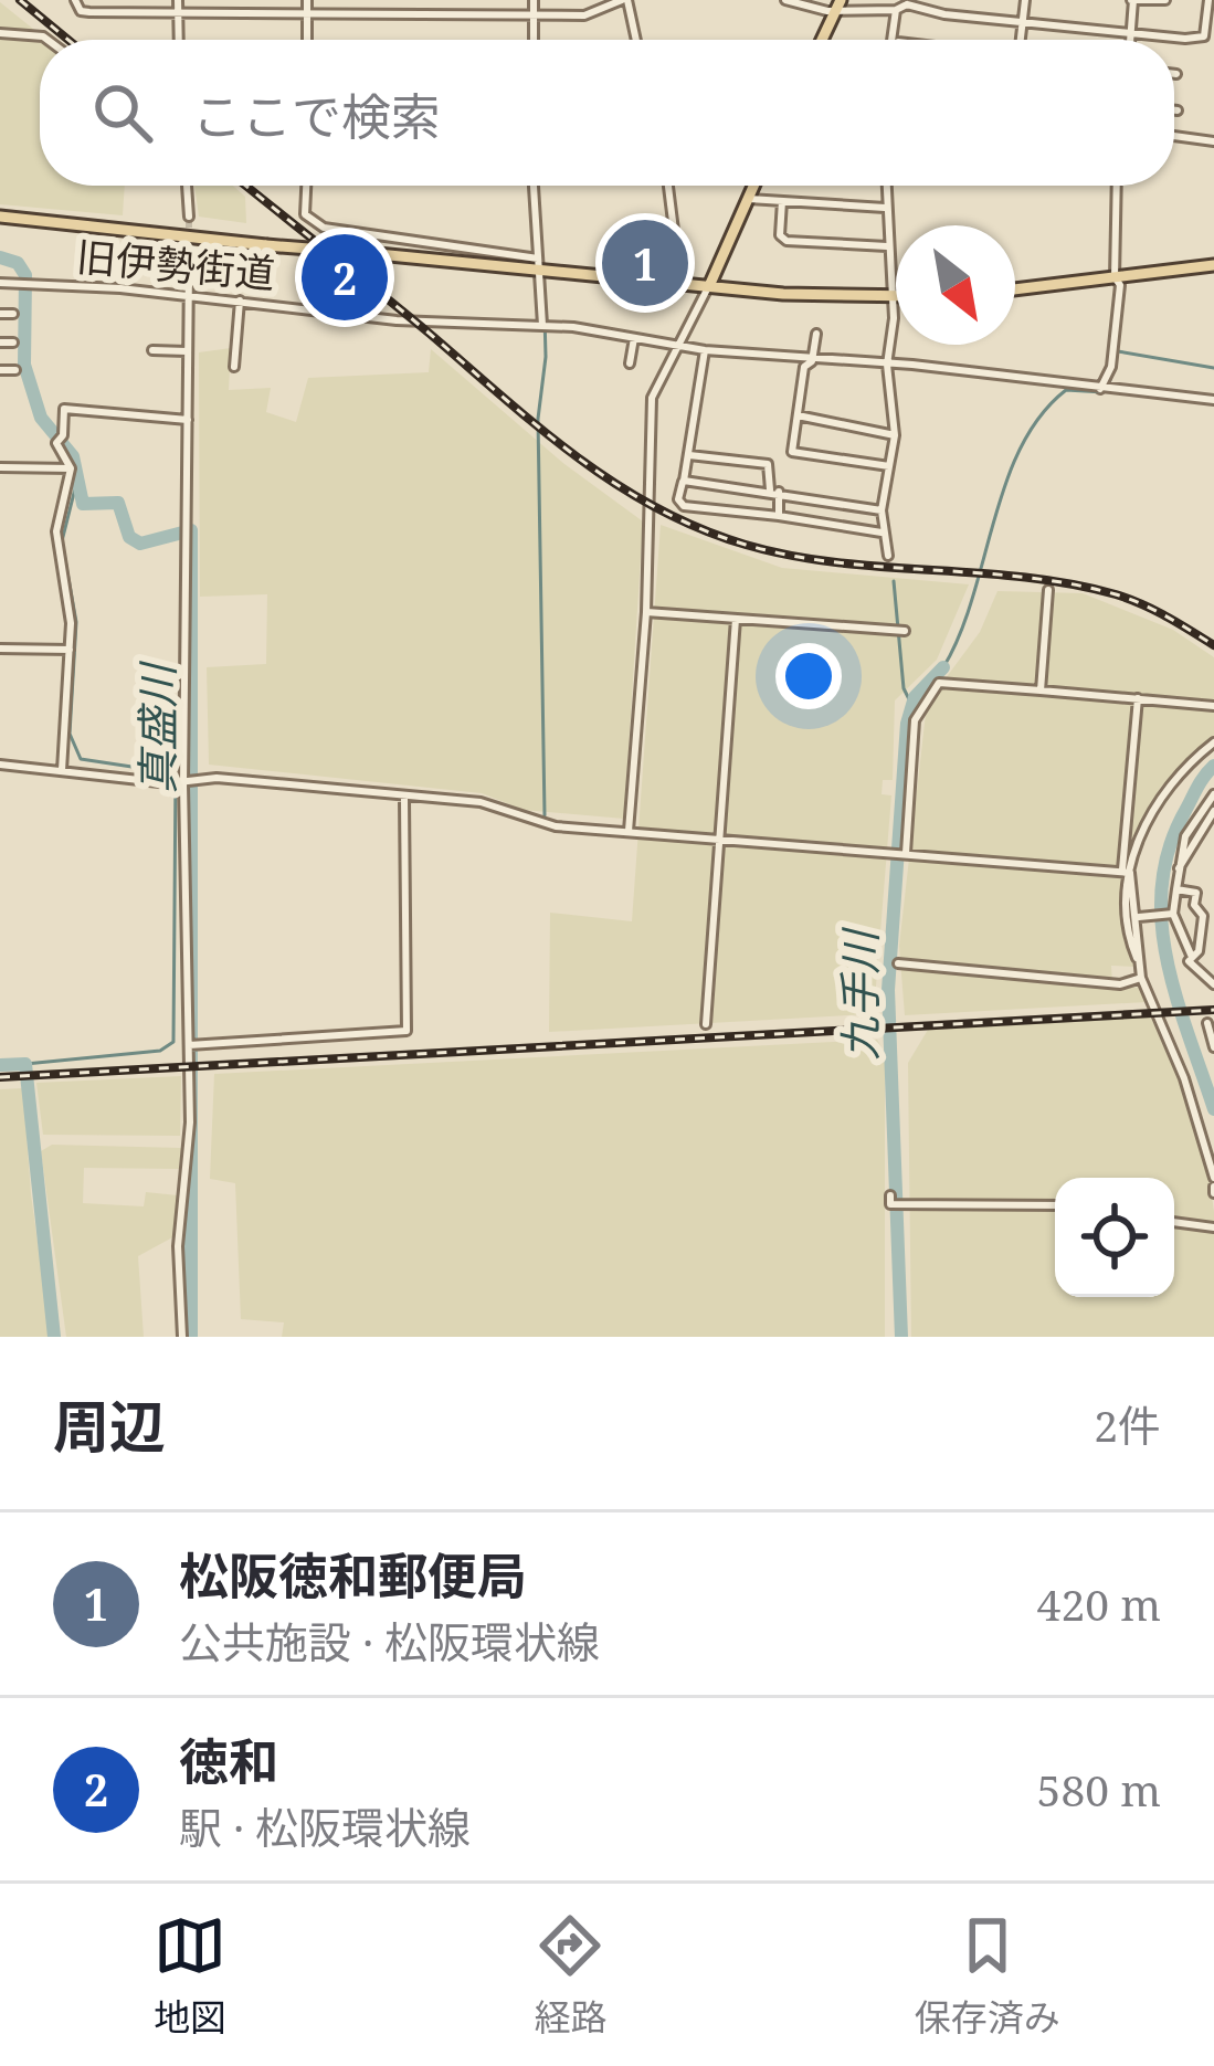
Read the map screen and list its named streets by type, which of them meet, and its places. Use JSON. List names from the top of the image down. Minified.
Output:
{"streets":{"street":["旧伊勢街道"]},"water":["真盛川","九手川"],"north":"bottom right","page":{"search":"ここで検索","pins":["1","2"],"heading":["周辺","2件"],"list":[{"mark":"1","name":"松阪徳和郵便局","note":"公共施設 · 松阪環状線","value":"420 m"},{"mark":"2","name":"徳和","note":"駅 · 松阪環状線","value":"580 m"}],"nav":["地図","経路","保存済み"]}}
